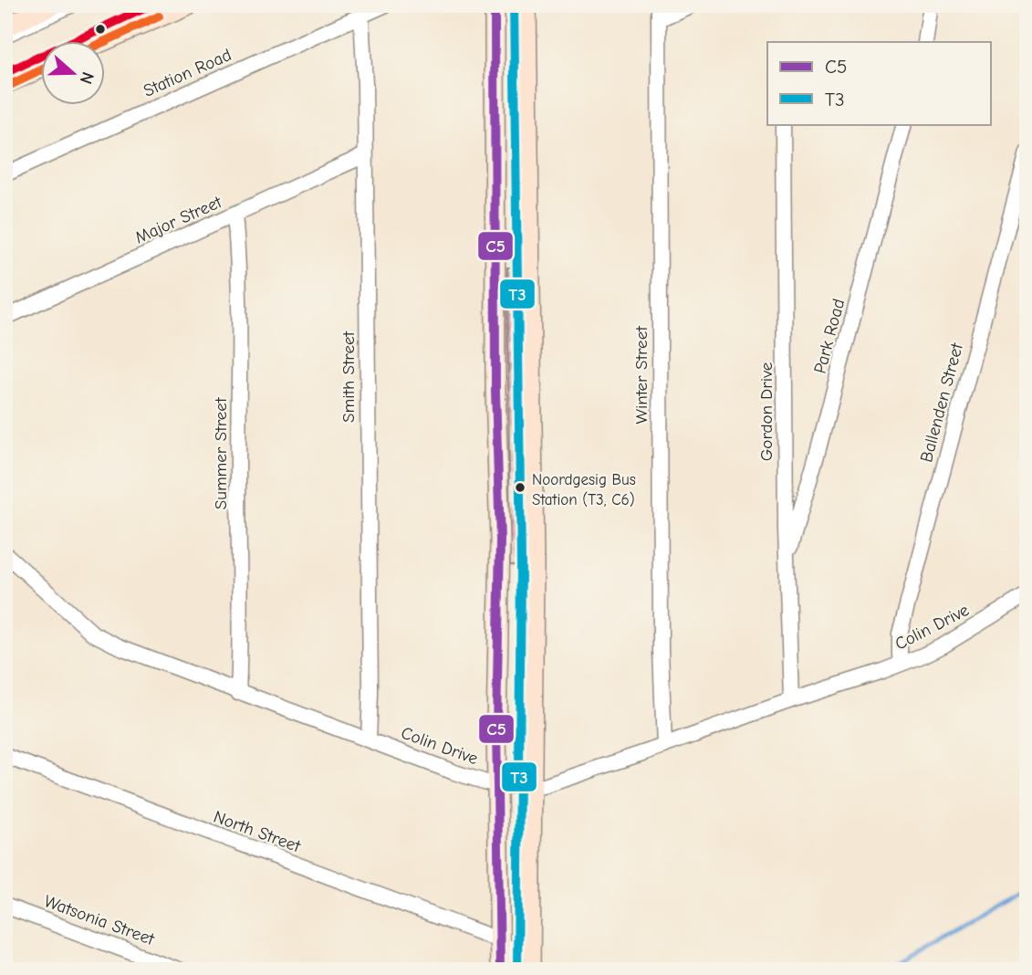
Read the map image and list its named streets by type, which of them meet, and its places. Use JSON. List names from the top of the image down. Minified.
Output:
{"streets":{"street":["Station Road","Major Street","Park Road","Winter Street","Smith Street","Ballenden Street","Gordon Drive","Summer Street","Colin Drive","North Street","Watsonia Street"]},"crossings":[["Station Road","Smith Street"],["Major Street","Smith Street"],["Major Street","Summer Street"],["Park Road","Gordon Drive"],["Winter Street","Colin Drive"],["Smith Street","Colin Drive"],["Ballenden Street","Colin Drive"],["Gordon Drive","Colin Drive"],["Summer Street","Colin Drive"]],"places":["Noordgesig Bus Station (T3, C6)"],"lines":["transit line C5","transit line T3"],"legend":["C5","T3"],"north":"right"}
